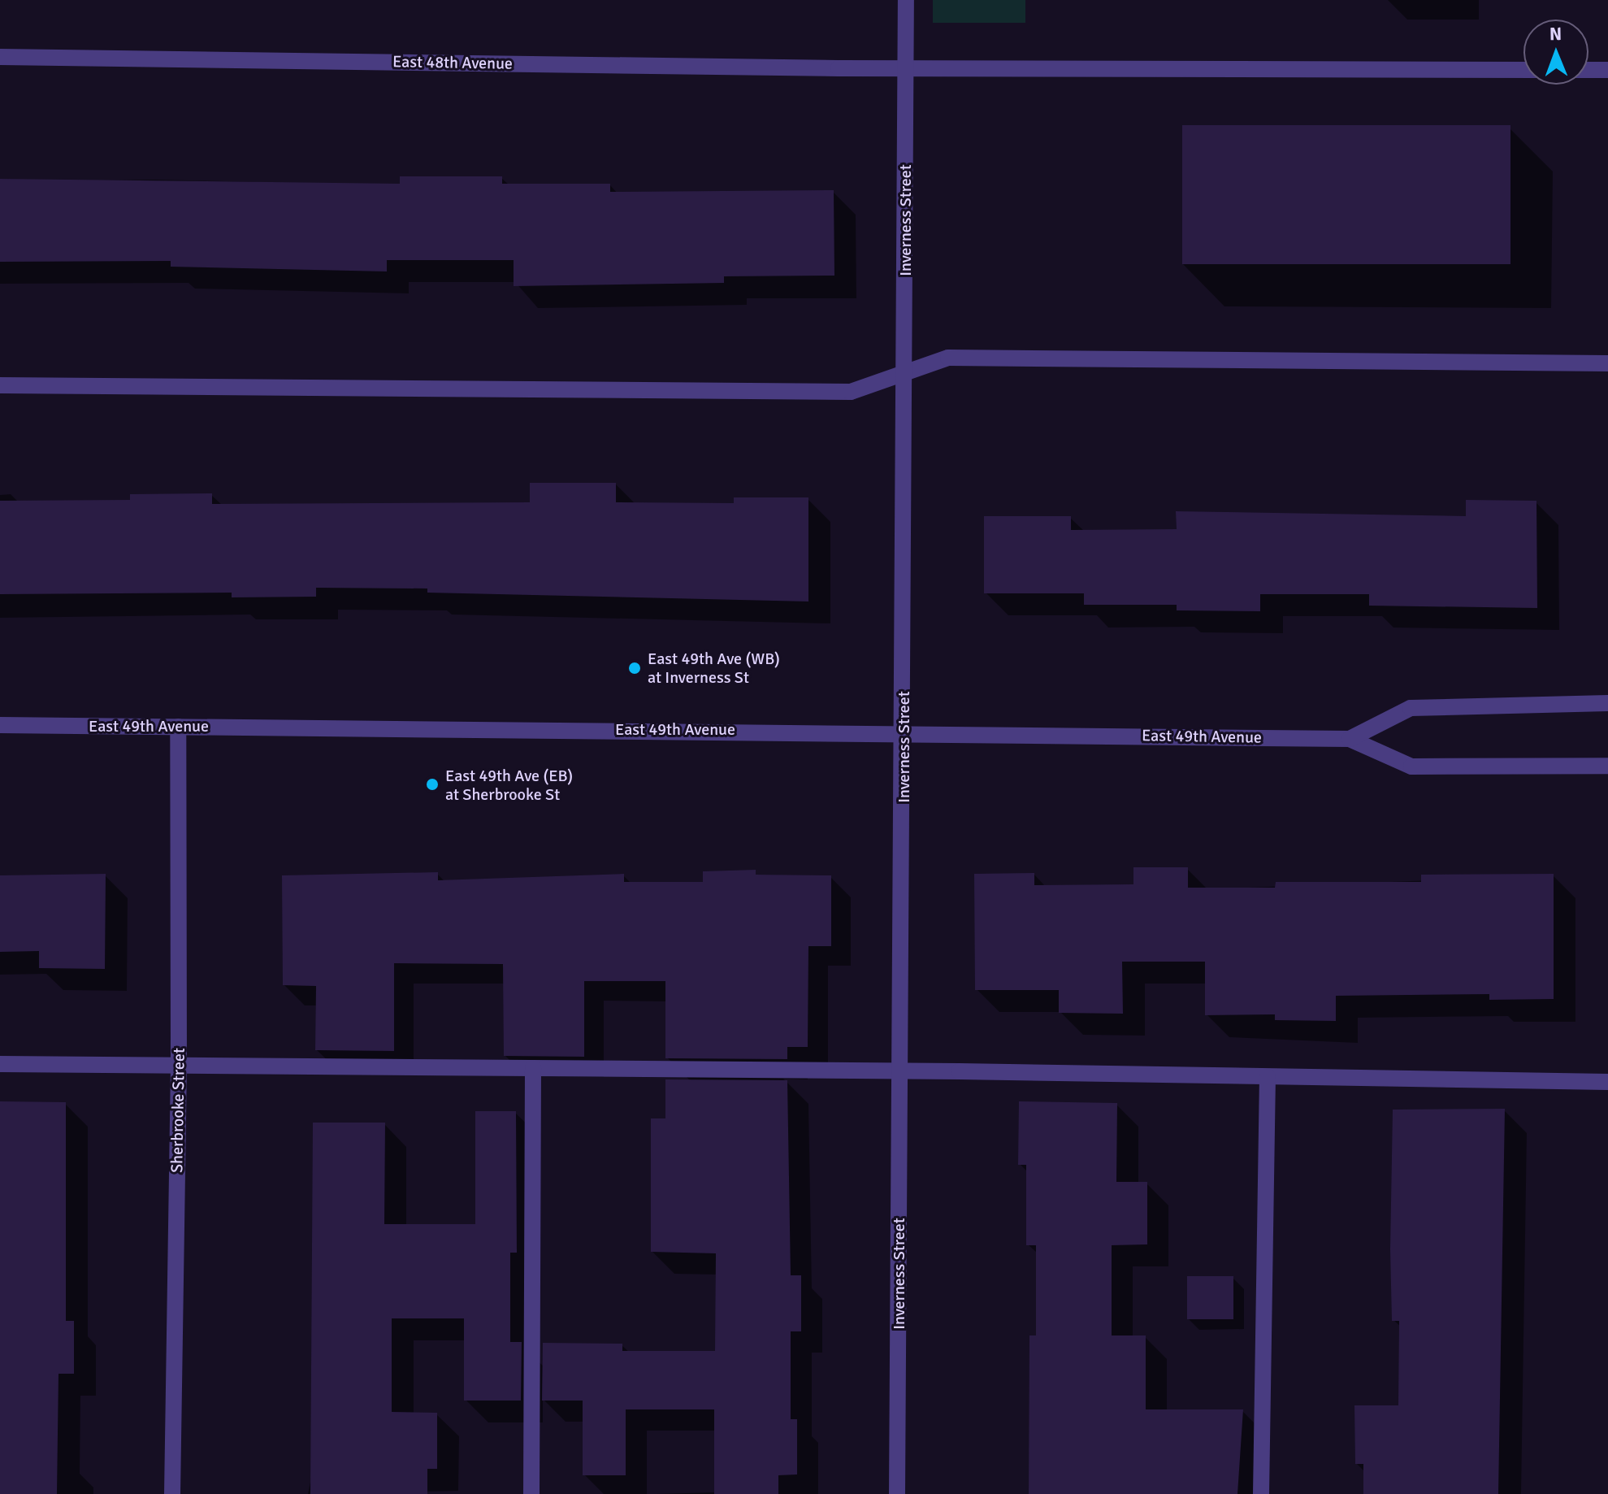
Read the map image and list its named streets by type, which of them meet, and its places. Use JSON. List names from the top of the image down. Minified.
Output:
{"streets":{"street":["East 48th Avenue","Inverness Street","East 49th Avenue","Sherbrooke Street"]},"crossings":[["East 48th Avenue","Inverness Street"],["Inverness Street","East 49th Avenue"],["East 49th Avenue","Sherbrooke Street"]],"places":["East 49th Ave (WB) at Inverness St","East 49th Ave (EB) at Sherbrooke St"],"north":"top"}
